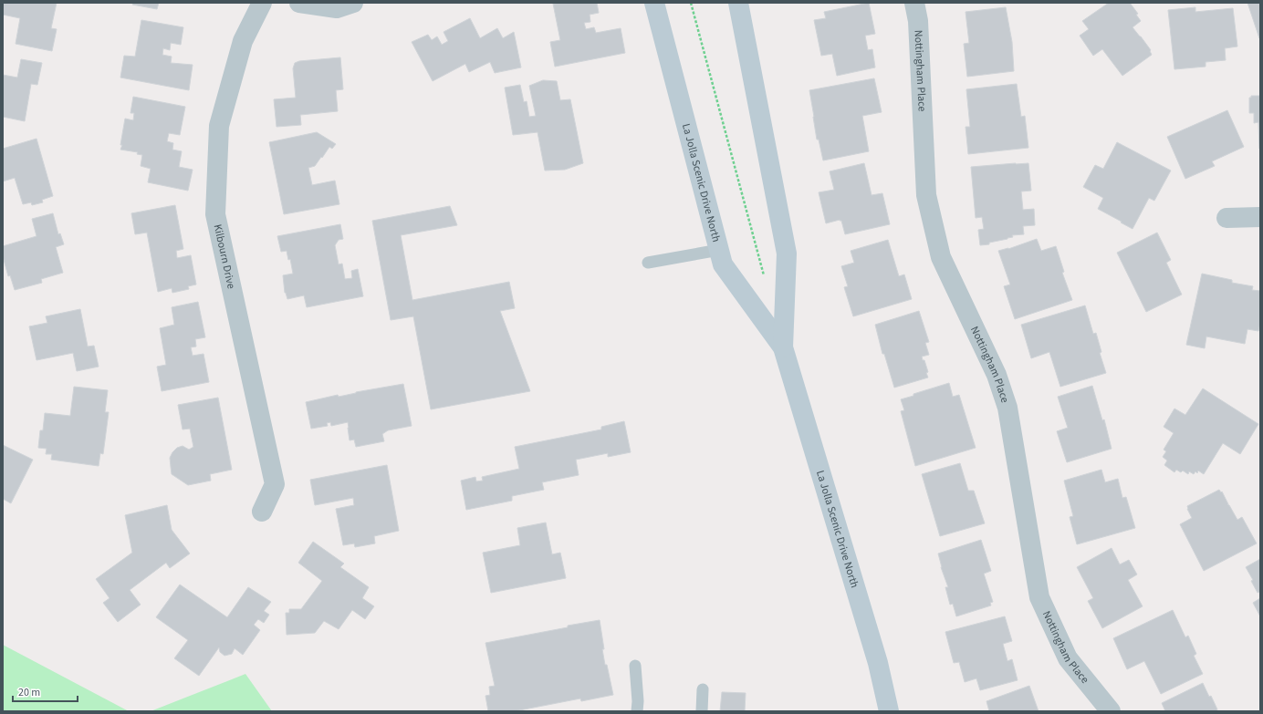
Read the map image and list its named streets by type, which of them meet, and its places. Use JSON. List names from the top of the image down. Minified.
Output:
{"streets":{"main road":["La Jolla Scenic Drive North"],"street":["Nottingham Place","Kilbourn Drive"]},"scale_bar":"20 m"}
